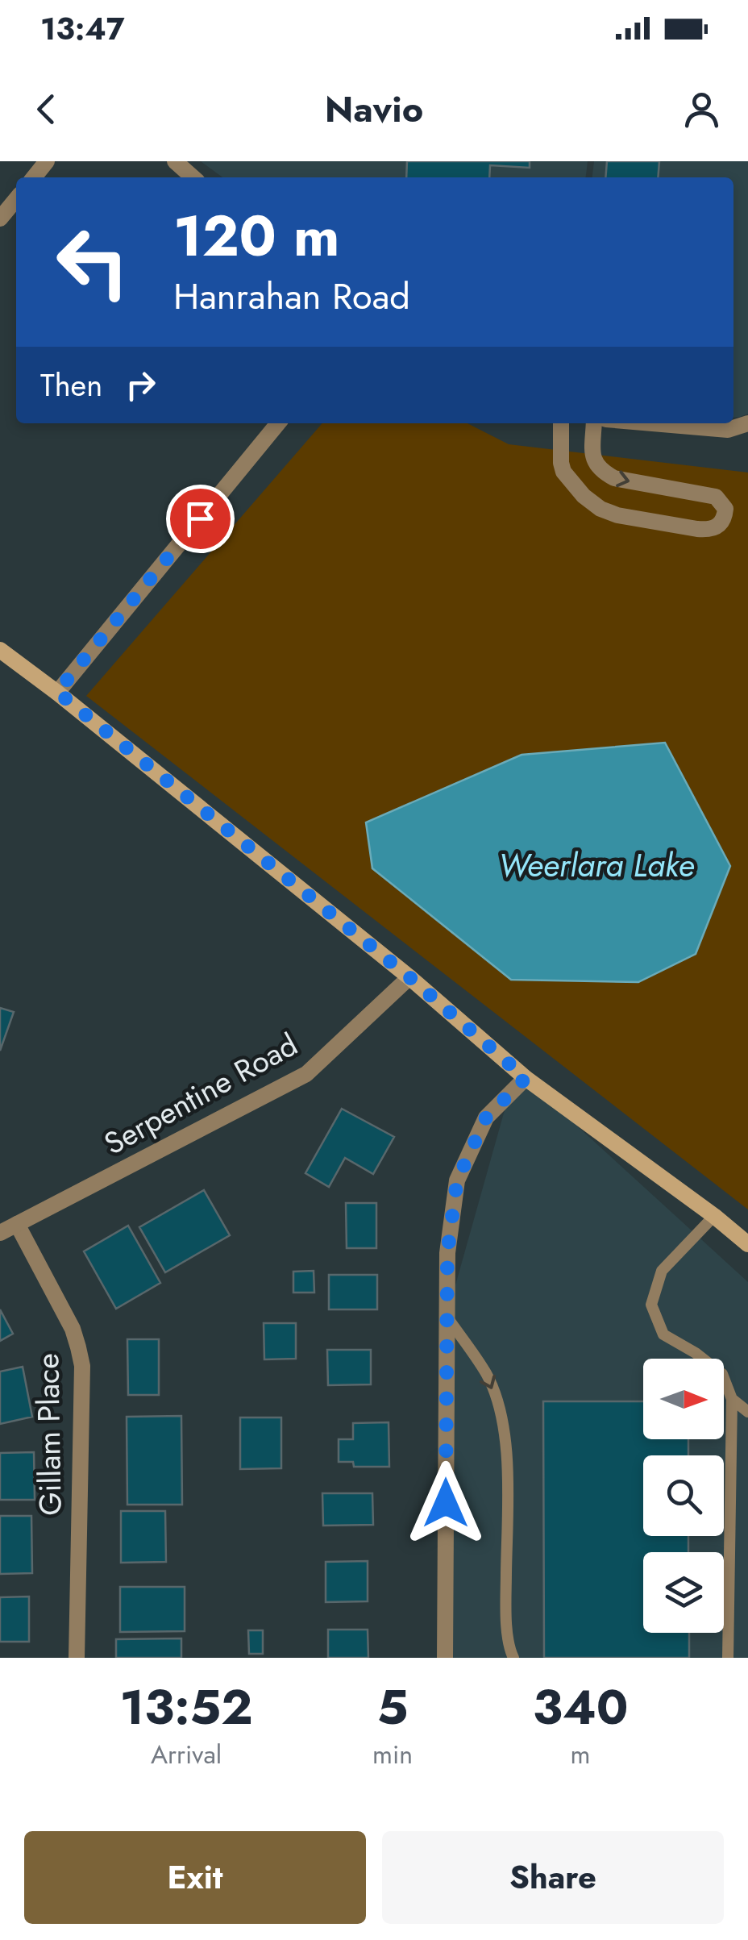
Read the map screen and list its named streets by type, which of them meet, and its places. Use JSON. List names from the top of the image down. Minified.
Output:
{"streets":{"street":["Serpentine Road","Gillam Place"]},"crossings":[["Serpentine Road","Gillam Place"]],"water":["Weerlara Lake"],"north":"right","page":{"status":"13:47","header":"Navio","turn":["120 m","Hanrahan Road"],"then":"Then","eta":["13:52","Arrival","5","min","340","m"],"buttons":["Exit","Share"]}}
